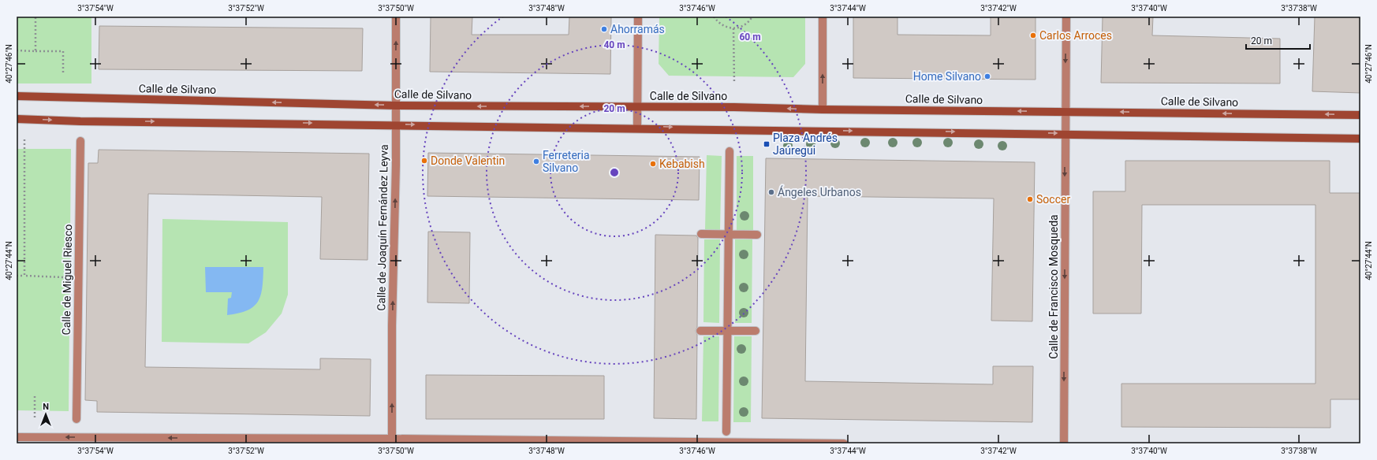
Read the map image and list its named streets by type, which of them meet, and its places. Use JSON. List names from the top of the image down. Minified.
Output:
{"streets":{"street":["Calle de Silvano","Calle de Joaquín Fernández Leyva","Calle de Miguel Riesco","Calle de Francisco Mosqueda"]},"crossings":[["Calle de Silvano","Calle de Joaquín Fernández Leyva"],["Calle de Silvano","Calle de Francisco Mosqueda"]],"one_way":["Calle de Joaquín Fernández Leyva","Calle de Francisco Mosqueda"],"places":{"other":["Ahorramás","Carlos Arroces","Home Silvano","Donde Valentin","Ferreteria Silvano","Kebabish","Ángeles Urbanos","Soccer"],"transit":["Plaza Andrés Jaúregui"]},"scale_bar":"20 m","north":"top","coordinates":["3°37'54\"W","3°37'52\"W","3°37'50\"W","3°37'48\"W","3°37'46\"W","3°37'44\"W","3°37'42\"W","3°37'40\"W","3°37'38\"W","40°27'46\"N","40°27'44\"N"],"rings":["60 m","40 m","20 m"]}
